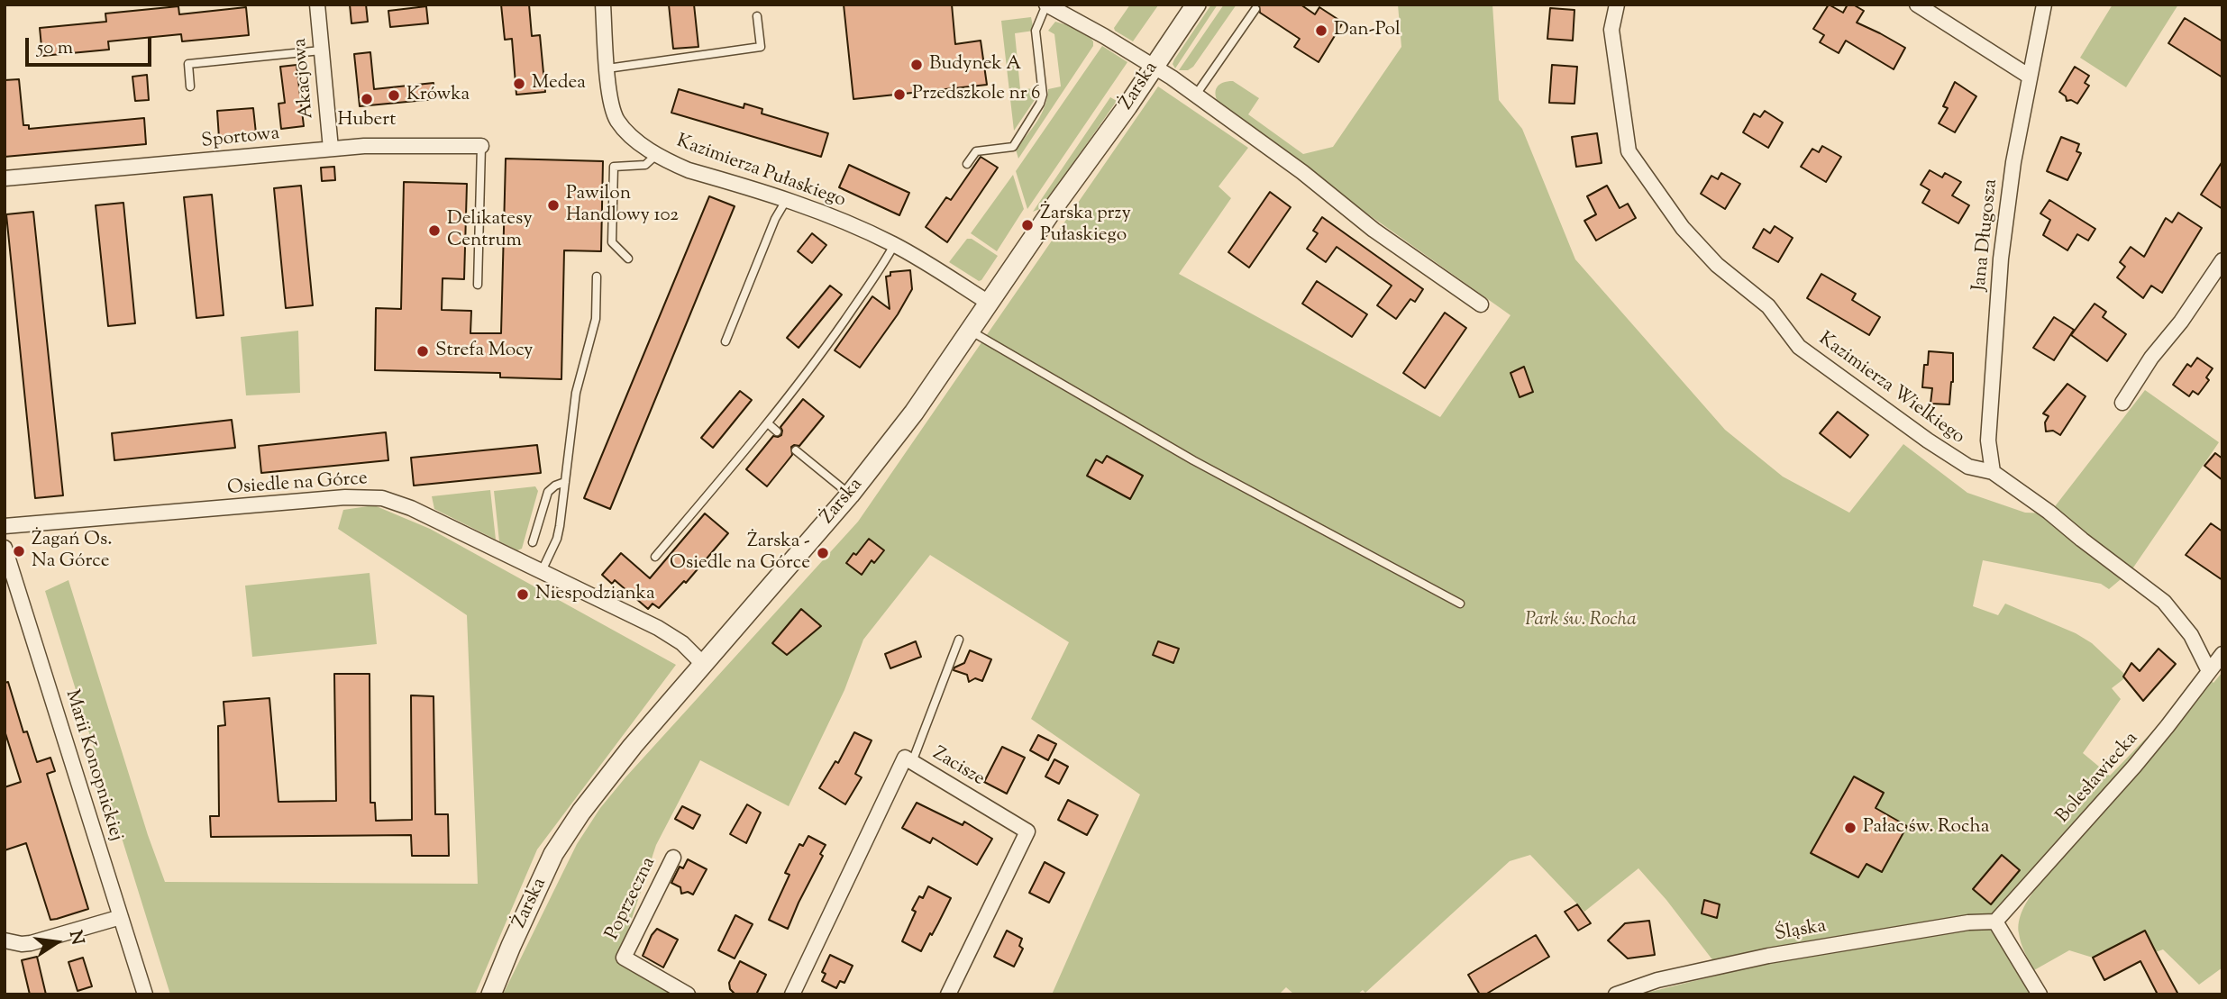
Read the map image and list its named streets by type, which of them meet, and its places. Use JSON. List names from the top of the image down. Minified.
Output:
{"streets":{"street":["Akacjowa","Żarska","Sportowa","Kazimierza Pułaskiego","Jana Długosza","Kazimierza Wielkiego","Osiedle na Górce","Marii Konopnickiej","Zacisze","Bolesławiecka","Poprzeczna","Śląska"]},"crossings":[["Akacjowa","Sportowa"],["Żarska","Kazimierza Pułaskiego"],["Żarska","Osiedle na Górce"],["Jana Długosza","Kazimierza Wielkiego"],["Kazimierza Wielkiego","Bolesławiecka"],["Bolesławiecka","Śląska"]],"parks":["Park św. Rocha"],"places":["Dan-Pol","Budynek A","Medea","Przedszkole nr 6","Krówka","Hubert","Pawilon Handlowy 102","Żarska przy Pułaskiego","Delikatesy Centrum","Strefa Mocy","Żagań Os. Na Górce","Żarska - Osiedle na Górce","Niespodzianka","Pałac św. Rocha"],"scale_bar":"50 m","north":"right"}
